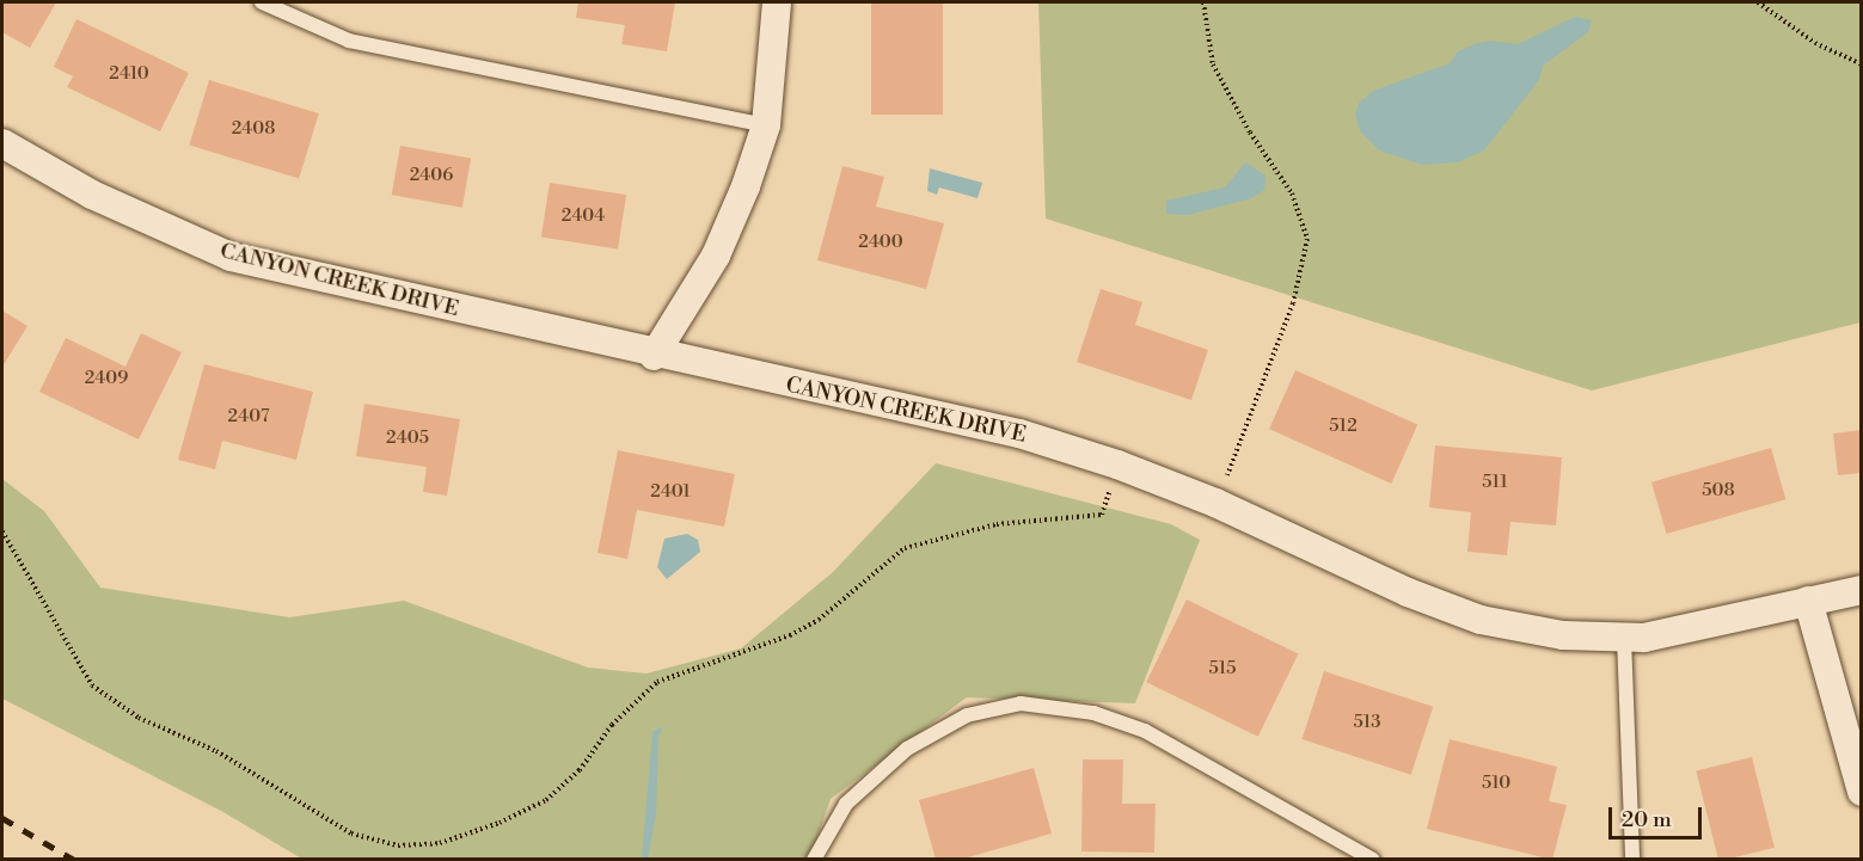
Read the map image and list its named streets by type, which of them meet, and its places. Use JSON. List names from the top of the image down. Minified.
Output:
{"streets":{"street":["CANYON CREEK DRIVE"]},"house_numbers":["2410","2408","2406","2404","2400","2409","2407","512","2405","511","508","2401","515","513","510"],"scale_bar":"20 m"}
